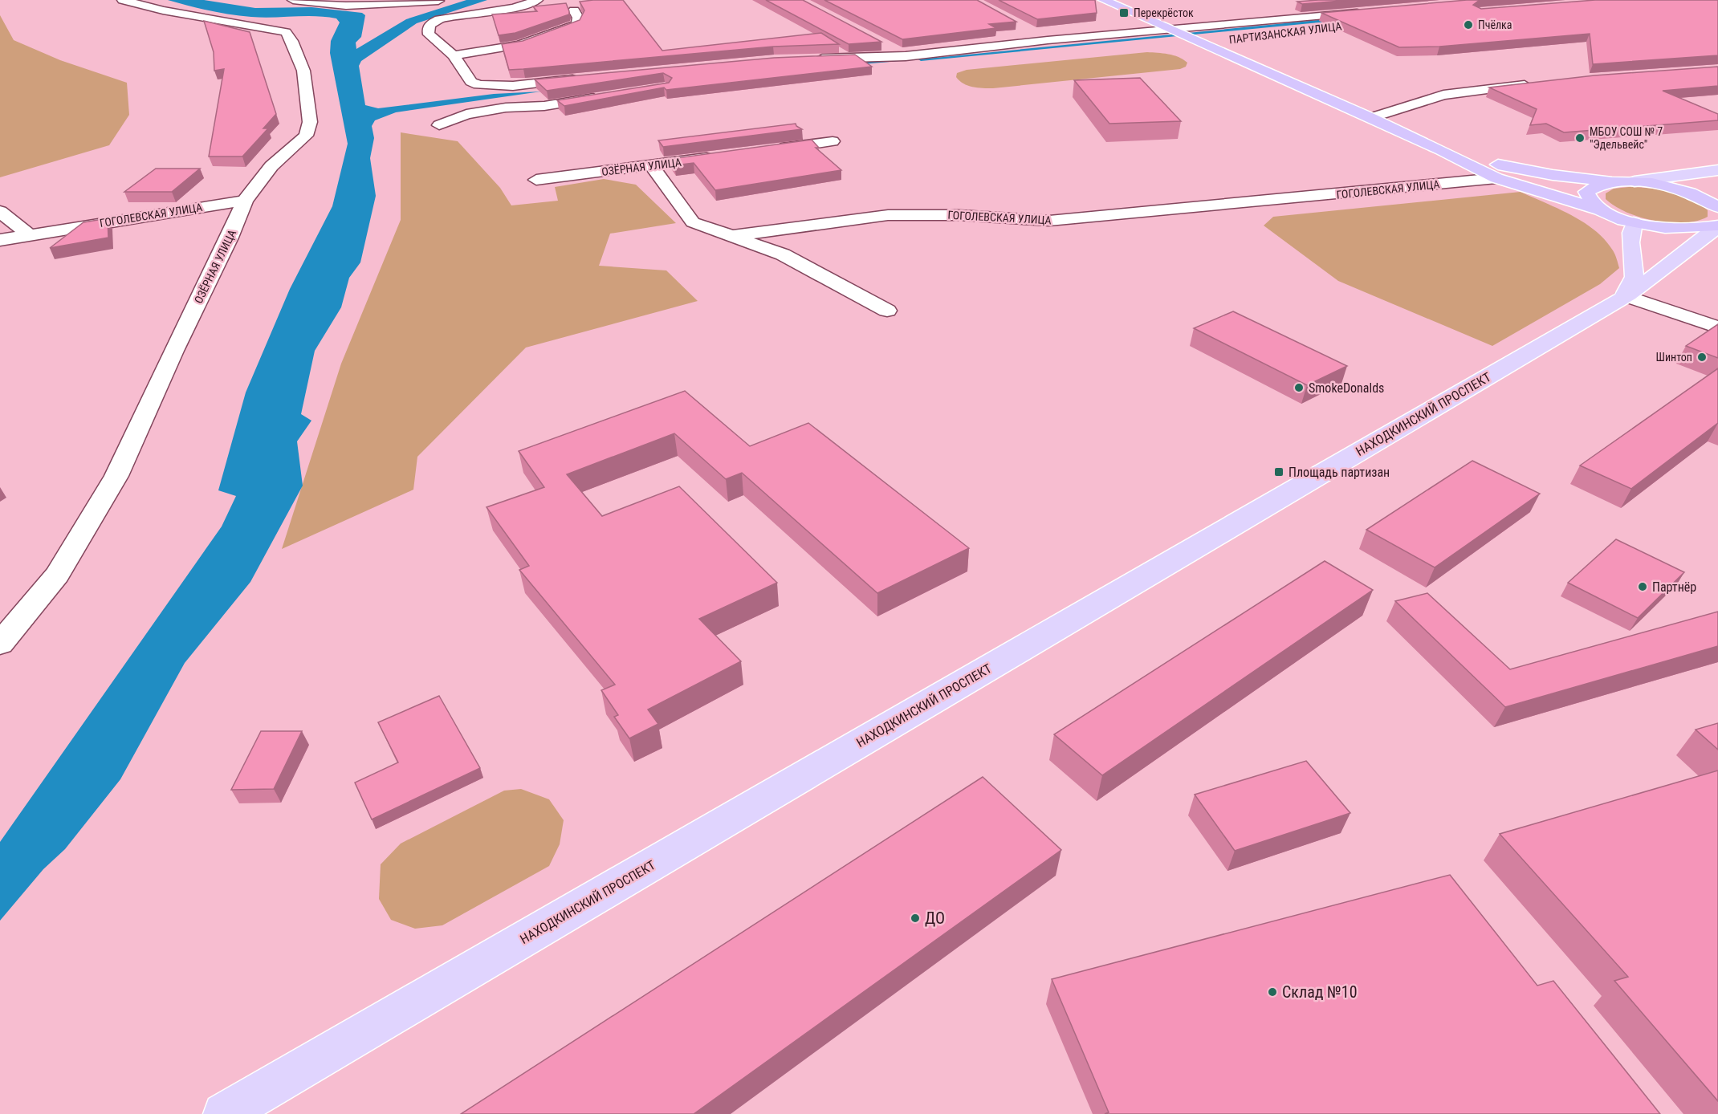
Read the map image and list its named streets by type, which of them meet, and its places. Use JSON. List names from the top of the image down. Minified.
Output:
{"streets":{"highway":["ПАРТИЗАНСКАЯ УЛИЦА"],"main road":["НАХОДКИНСКИЙ ПРОСПЕКТ"],"street":["ОЗЁРНАЯ УЛИЦА","ГОГОЛЕВСКАЯ УЛИЦА"]},"crossings":[["ПАРТИЗАНСКАЯ УЛИЦА","ГОГОЛЕВСКАЯ УЛИЦА"],["ПАРТИЗАНСКАЯ УЛИЦА","НАХОДКИНСКИЙ ПРОСПЕКТ"],["ОЗЁРНАЯ УЛИЦА","ГОГОЛЕВСКАЯ УЛИЦА"]],"places":{"transit":["Перекрёсток","Площадь партизан"],"other":["Пчёлка","МБОУ СОШ № 7 \"Эдельвейс\"","Шинтоп","SmokeDonalds","Партнёр","ДО","Склад №10"]}}
